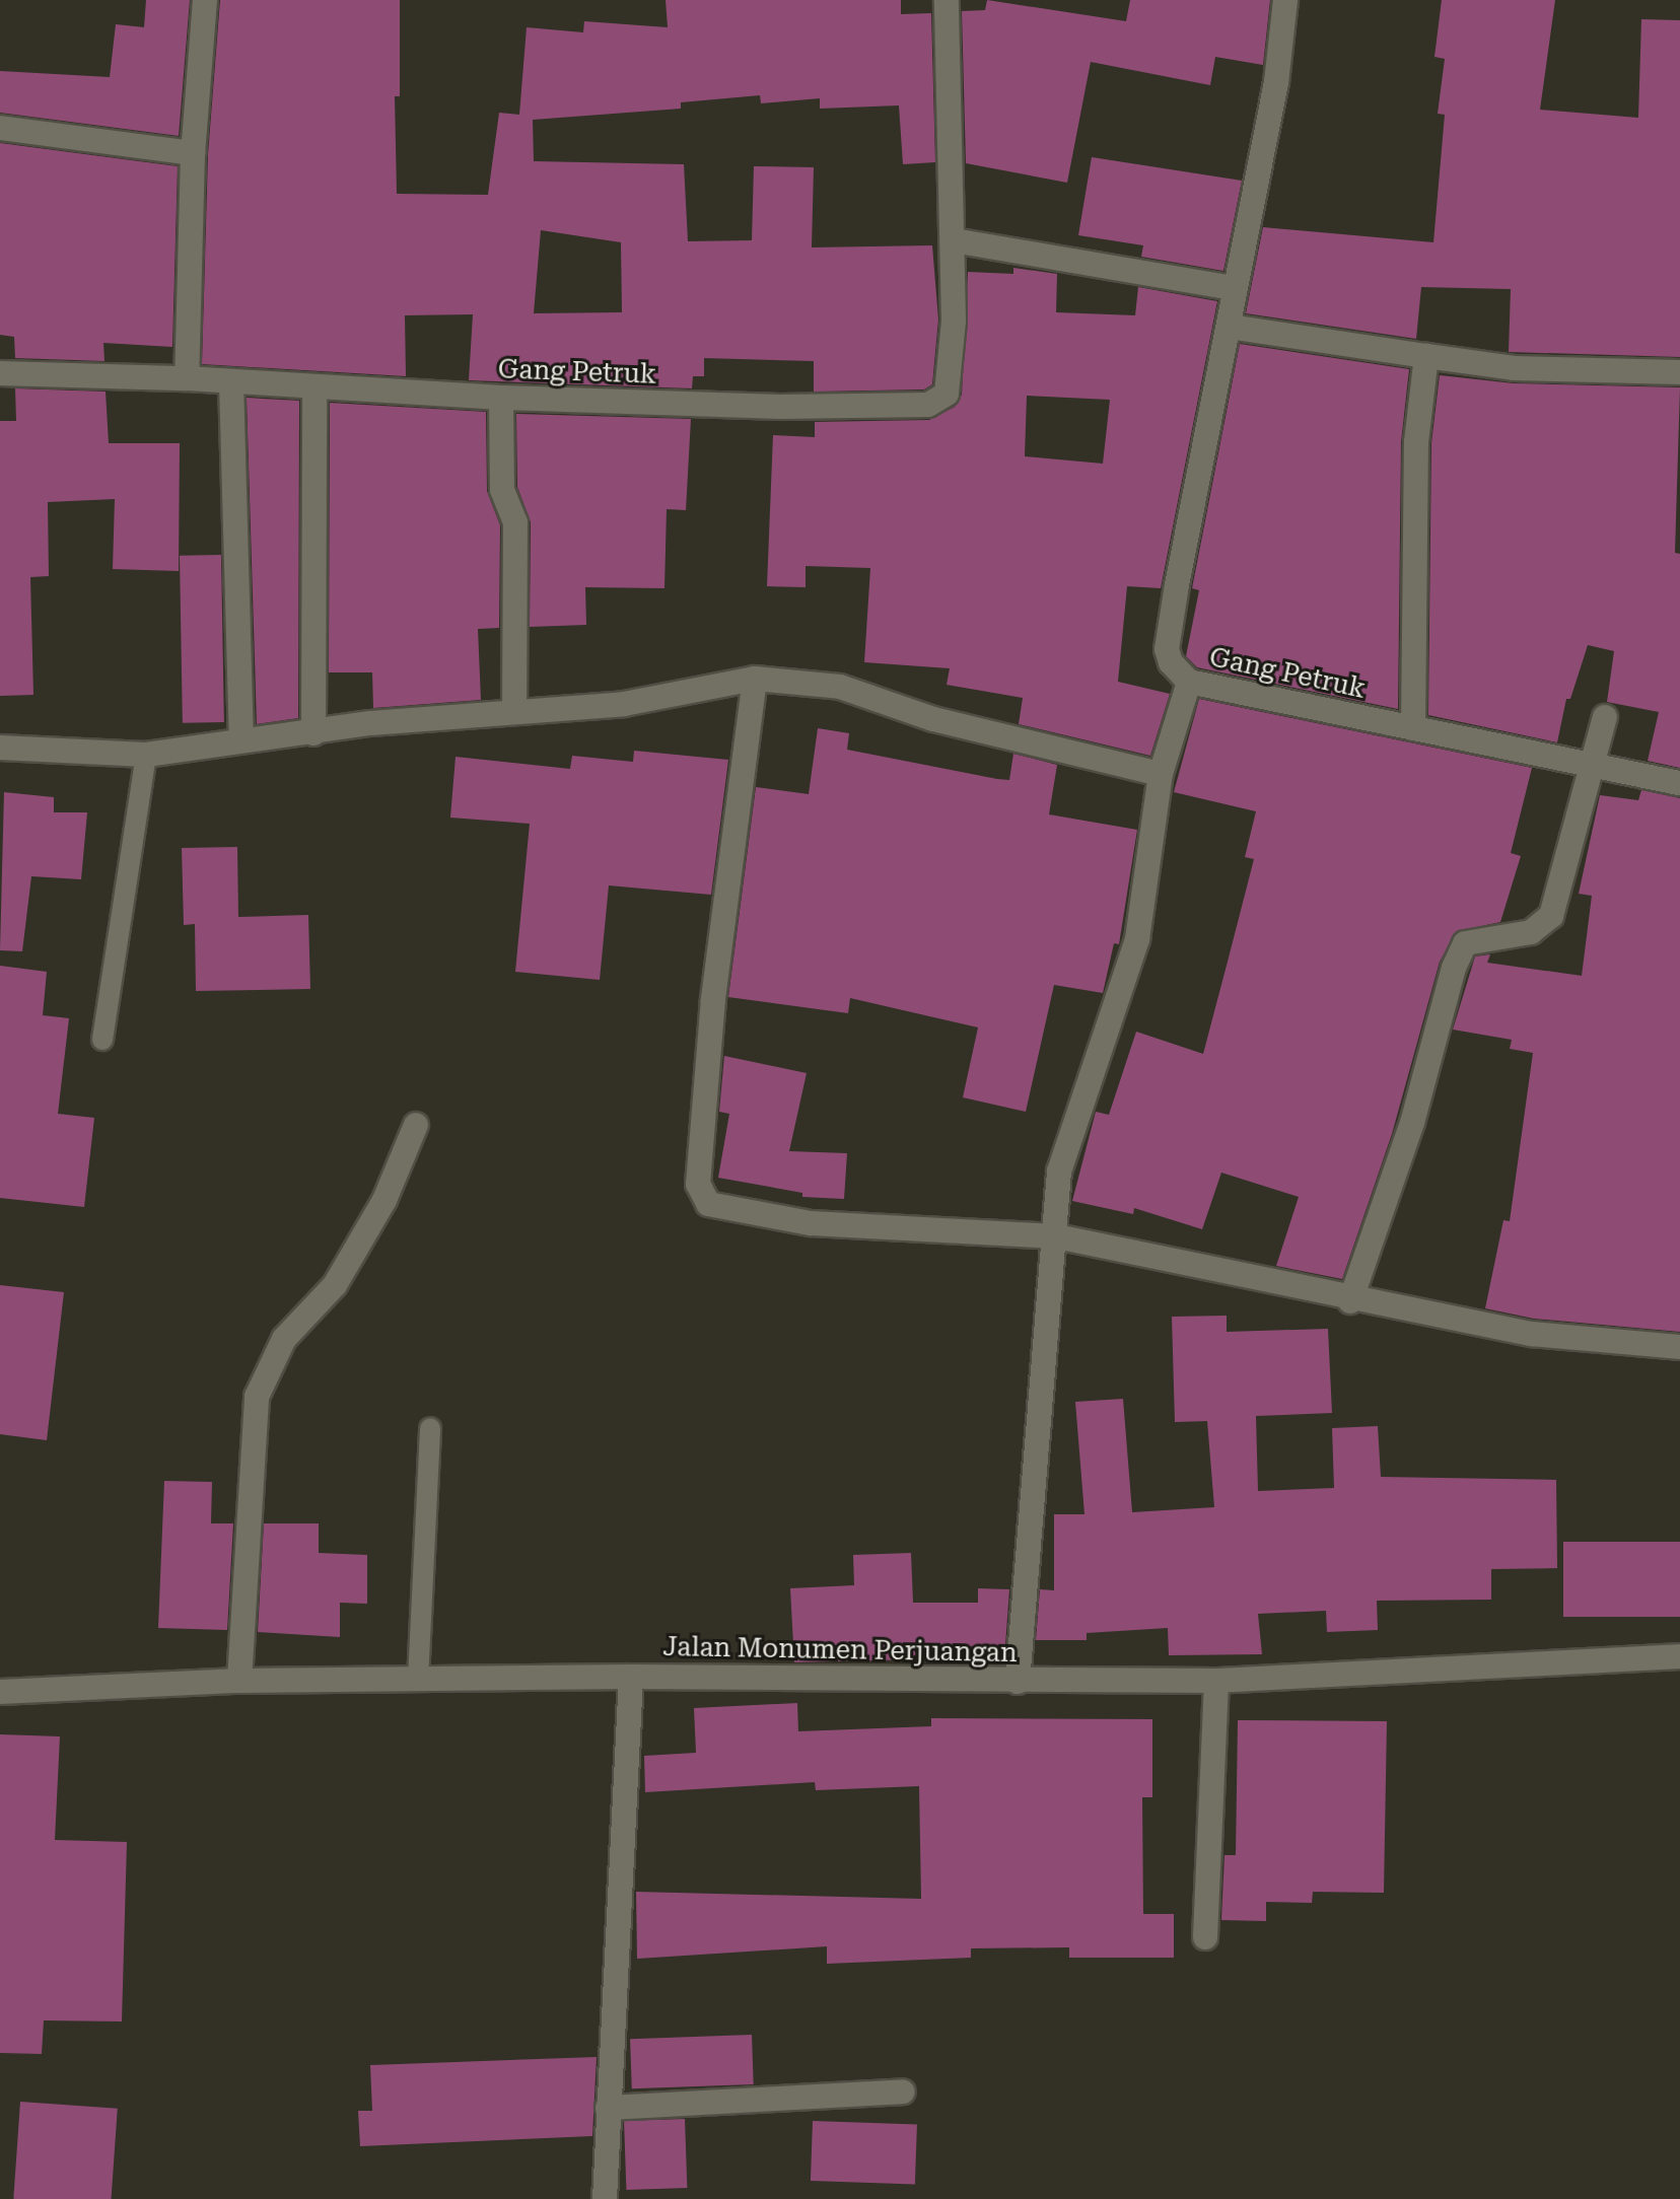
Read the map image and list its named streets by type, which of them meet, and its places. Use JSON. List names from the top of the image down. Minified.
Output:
{"streets":{"street":["Gang Petruk","Jalan Monumen Perjuangan"]}}
